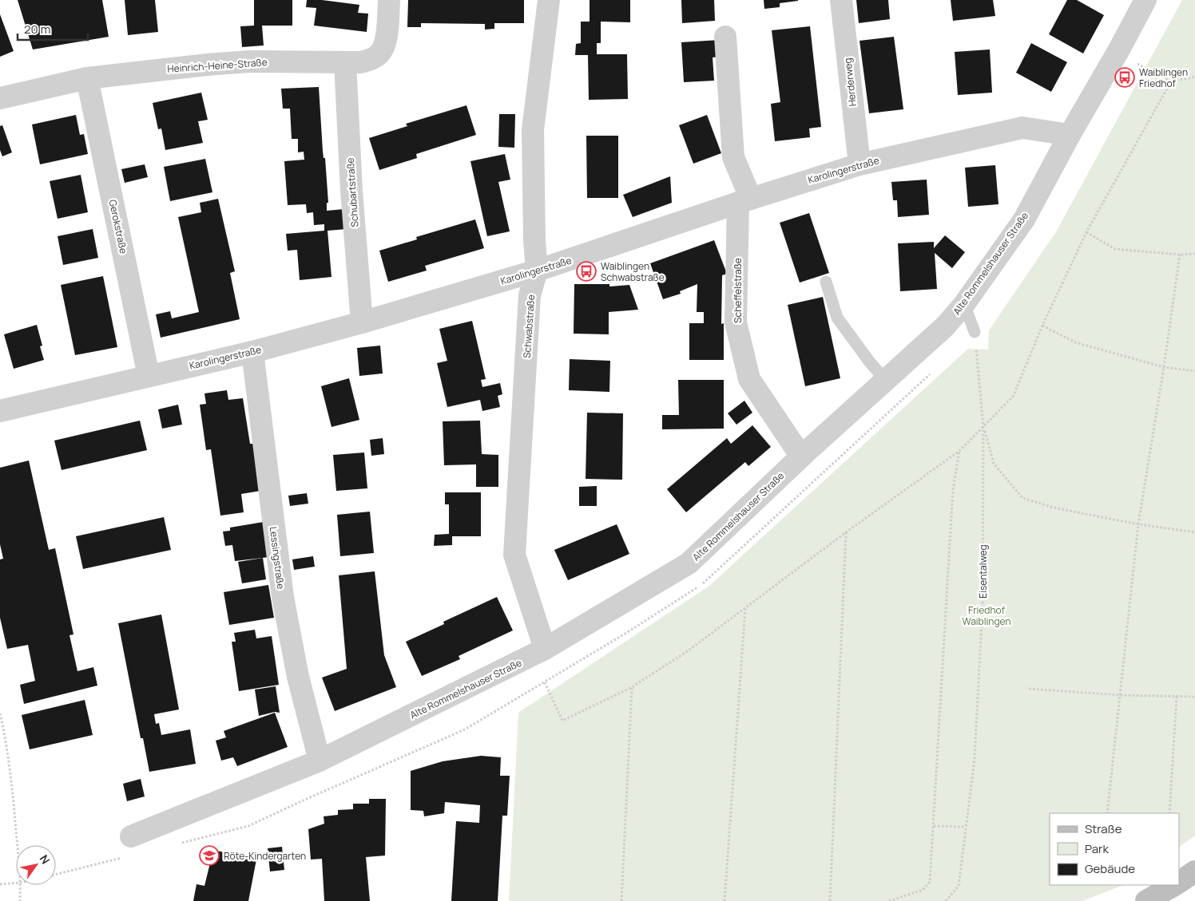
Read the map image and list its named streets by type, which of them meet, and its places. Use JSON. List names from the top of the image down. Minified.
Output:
{"streets":{"street":["Heinrich-Heine-Straße","Herderweg","Karolingerstraße","Schubartstraße","Gerokstraße","Alte Rommelshauser Straße","Scheffelstraße","Schwabstraße","Lessingstraße"],"path":["Eisentalweg"]},"crossings":[["Heinrich-Heine-Straße","Schubartstraße"],["Heinrich-Heine-Straße","Gerokstraße"],["Herderweg","Karolingerstraße"],["Karolingerstraße","Schubartstraße"],["Karolingerstraße","Gerokstraße"],["Karolingerstraße","Alte Rommelshauser Straße"],["Karolingerstraße","Scheffelstraße"],["Karolingerstraße","Schwabstraße"],["Karolingerstraße","Lessingstraße"],["Alte Rommelshauser Straße","Scheffelstraße"],["Alte Rommelshauser Straße","Schwabstraße"],["Alte Rommelshauser Straße","Lessingstraße"]],"parks":["Friedhof Waiblingen"],"places":{"bus stop":["Waiblingen Friedhof","Waiblingen Schwabstraße"],"school or university":["Röte-Kindergarten"]},"legend":["Straße","Park","Gebäude"],"scale_bar":"20 m","north":"top right"}
